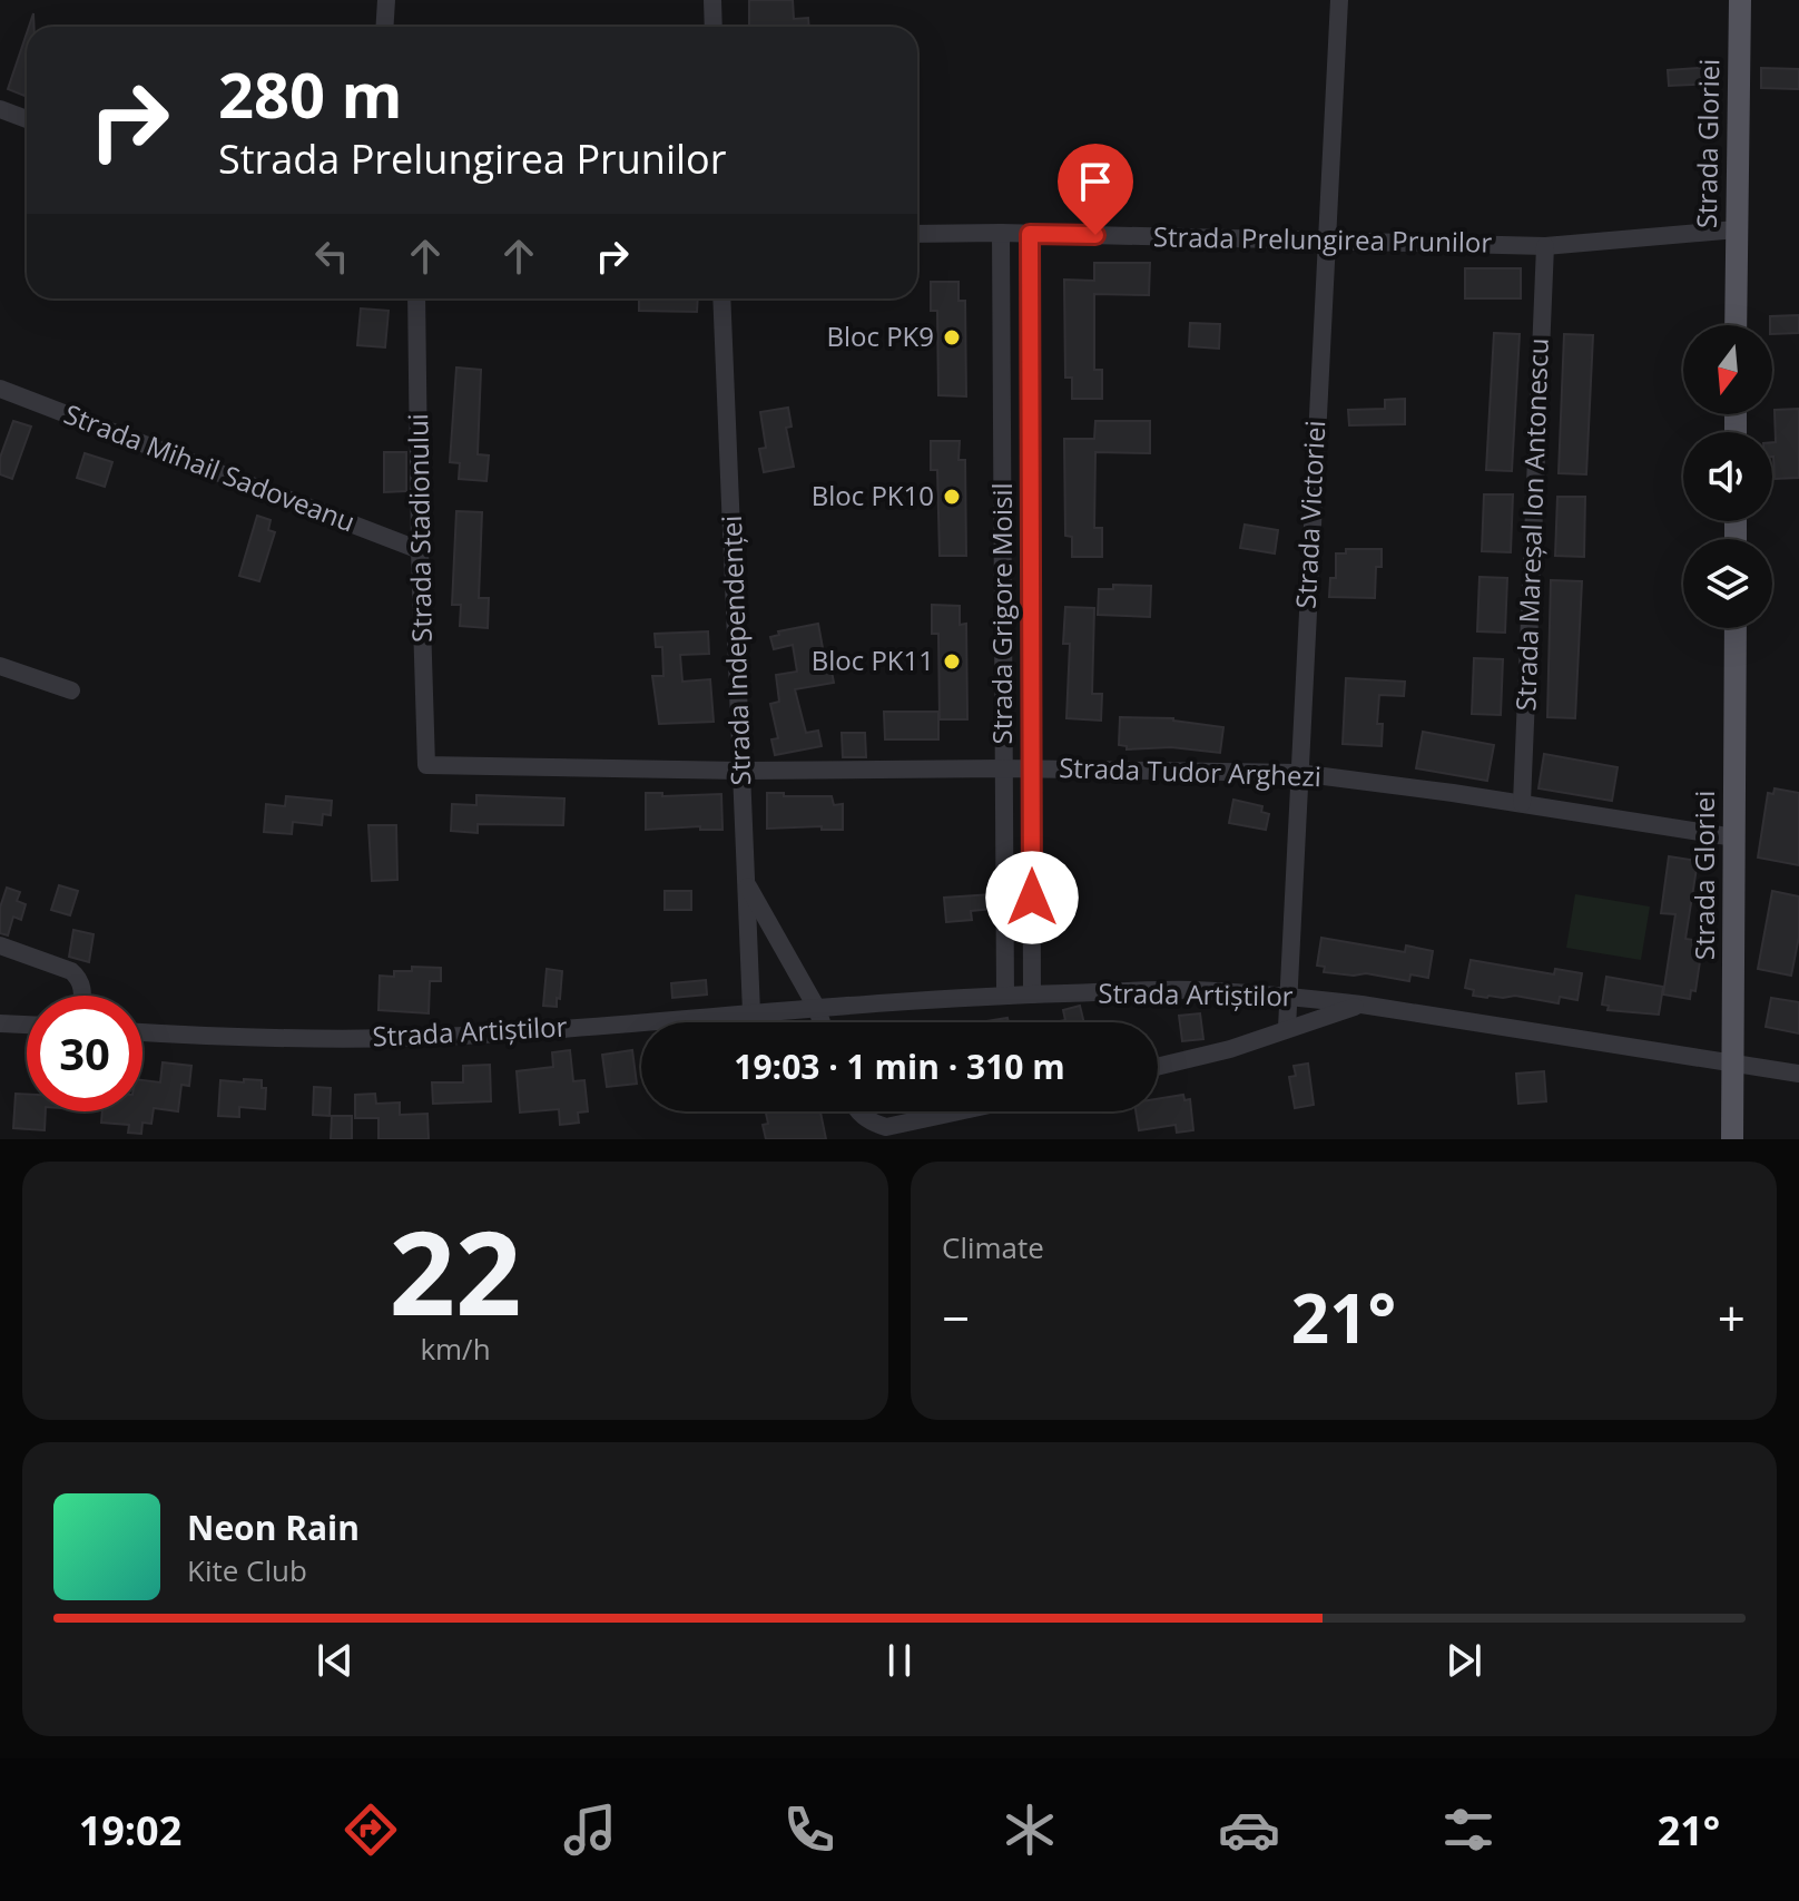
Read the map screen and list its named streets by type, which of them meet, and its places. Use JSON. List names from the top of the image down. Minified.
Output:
{"streets":{"main road":["Strada Gloriei"],"street":["Strada Prelungirea Prunilor","Strada Mihail Sadoveanu","Strada Victoriei","Strada Mareșal Ion Antonescu","Strada Stadionului","Strada Grigore Moisil","Strada Independenței","Strada Tudor Arghezi","Strada Artiștilor"]},"crossings":[["Strada Gloriei","Strada Prelungirea Prunilor"],["Strada Gloriei","Strada Tudor Arghezi"],["Strada Gloriei","Strada Artiștilor"],["Strada Prelungirea Prunilor","Strada Victoriei"],["Strada Prelungirea Prunilor","Strada Mareșal Ion Antonescu"],["Strada Prelungirea Prunilor","Strada Grigore Moisil"],["Strada Mihail Sadoveanu","Strada Stadionului"],["Strada Victoriei","Strada Tudor Arghezi"],["Strada Victoriei","Strada Artiștilor"],["Strada Mareșal Ion Antonescu","Strada Tudor Arghezi"],["Strada Stadionului","Strada Tudor Arghezi"],["Strada Grigore Moisil","Strada Tudor Arghezi"],["Strada Grigore Moisil","Strada Artiștilor"],["Strada Independenței","Strada Tudor Arghezi"],["Strada Independenței","Strada Artiștilor"]],"places":["Bloc PK9","Bloc PK10","Bloc PK11"],"north":"bottom","page":{"turn":["280 m","Strada Prelungirea Prunilor"],"limit":"30","trip":"19:03 · 1 min · 310 m","tile":[["22","km/h"],"Climate"],"heat":["−","21°","+"],"song":["Neon Rain","Kite Club"],"tabs":["19:02","21°"]}}
